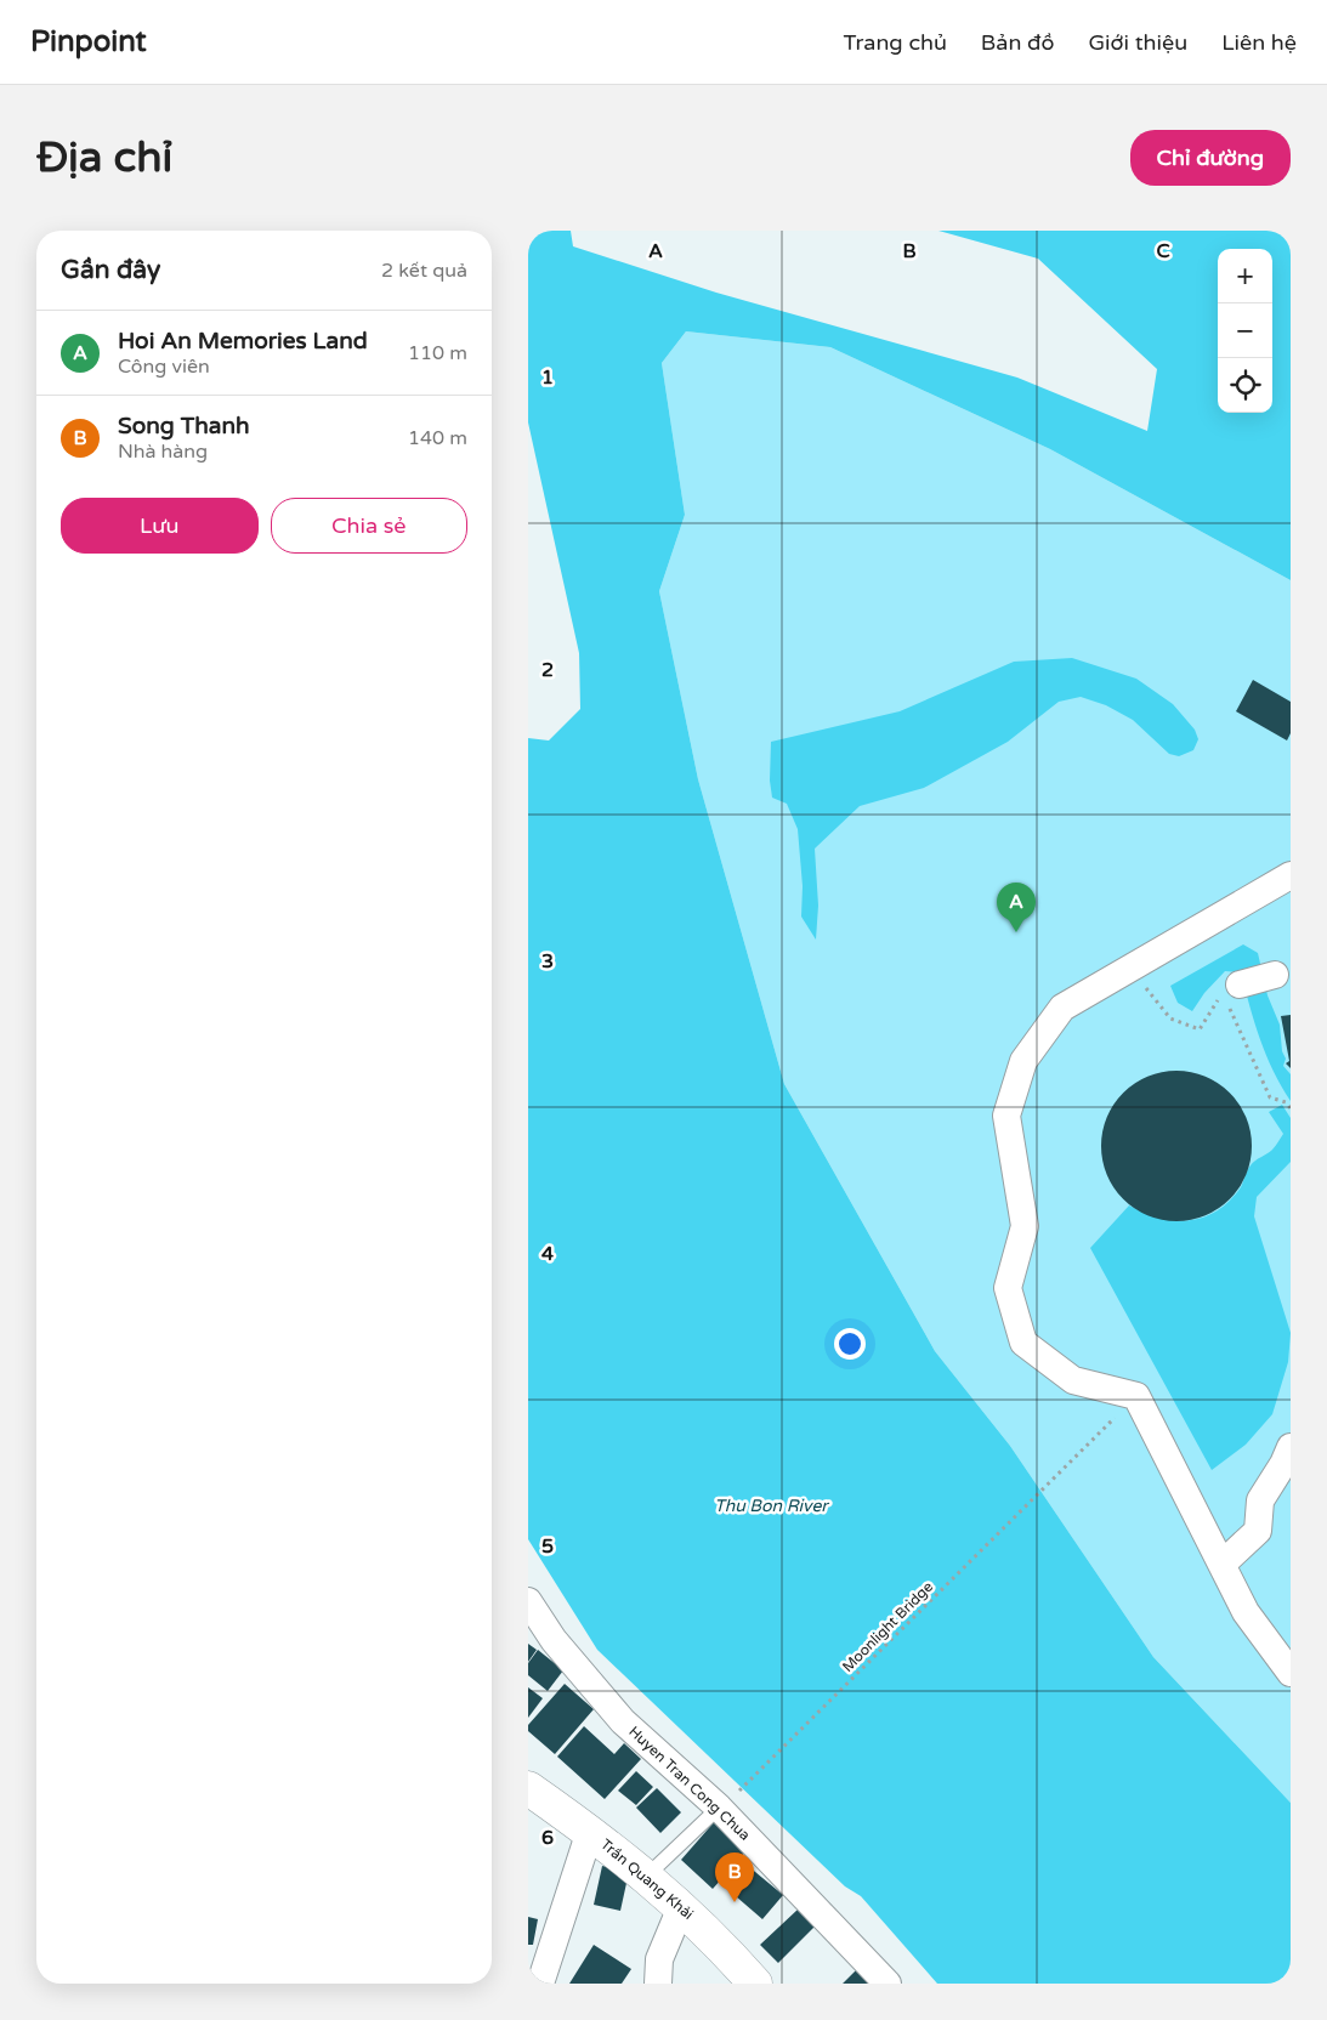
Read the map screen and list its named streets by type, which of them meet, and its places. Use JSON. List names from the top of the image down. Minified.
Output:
{"streets":{"street":["Huyen Tran Cong Chua","Trần Quang Khải"],"path":["Moonlight Bridge"]},"crossings":[["Moonlight Bridge","Huyen Tran Cong Chua"]],"water":["Thu Bon River"],"page":{"header":"Pinpoint","nav":["Trang chủ","Bản đồ","Giới thiệu","Liên hệ"],"buttons":["Chỉ đường",["Lưu","Chia sẻ"]],"title":"Địa chỉ","heading":["Gần đây","2 kết quả"],"map_buttons":["+","−"],"list":[{"mark":"A","name":"Hoi An Memories Land","note":"Công viên","value":"110 m"},{"mark":"B","name":"Song Thanh","note":"Nhà hàng","value":"140 m"}],"pins":["A","B"]},"grid":{"columns":["A","B","C"],"rows":["1","2","3","4","5","6"]}}
